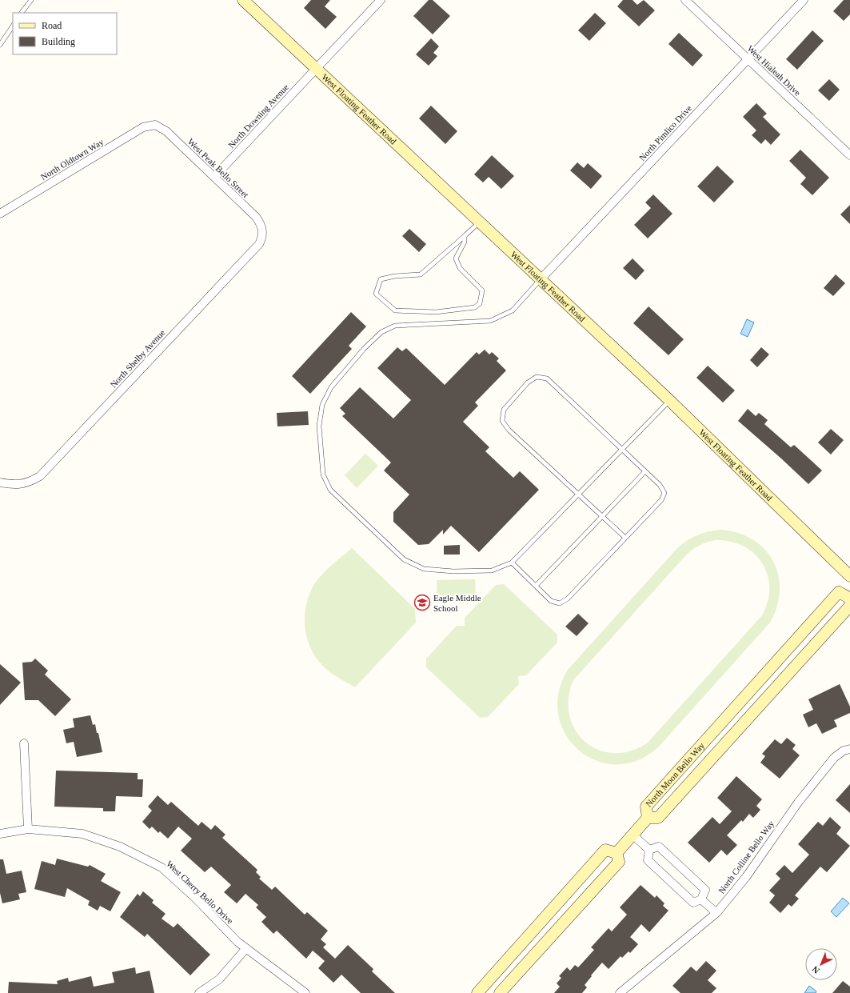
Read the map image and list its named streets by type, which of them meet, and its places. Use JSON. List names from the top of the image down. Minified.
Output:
{"streets":{"street":["West Hialeah Drive","West Floating Feather Road","North Downing Avenue","North Pimlico Drive","North Oldtown Way","West Peak Bello Street","North Shelby Avenue","North Moon Bello Way","North Colline Bello Way","West Cherry Bello Drive"]},"crossings":[["West Hialeah Drive","North Pimlico Drive"],["West Floating Feather Road","North Downing Avenue"],["West Floating Feather Road","North Pimlico Drive"],["North Downing Avenue","West Peak Bello Street"],["North Oldtown Way","West Peak Bello Street"],["West Peak Bello Street","North Shelby Avenue"]],"places":{"school or university":["Eagle Middle School"]},"legend":["Road","Building"],"north":"bottom left"}
